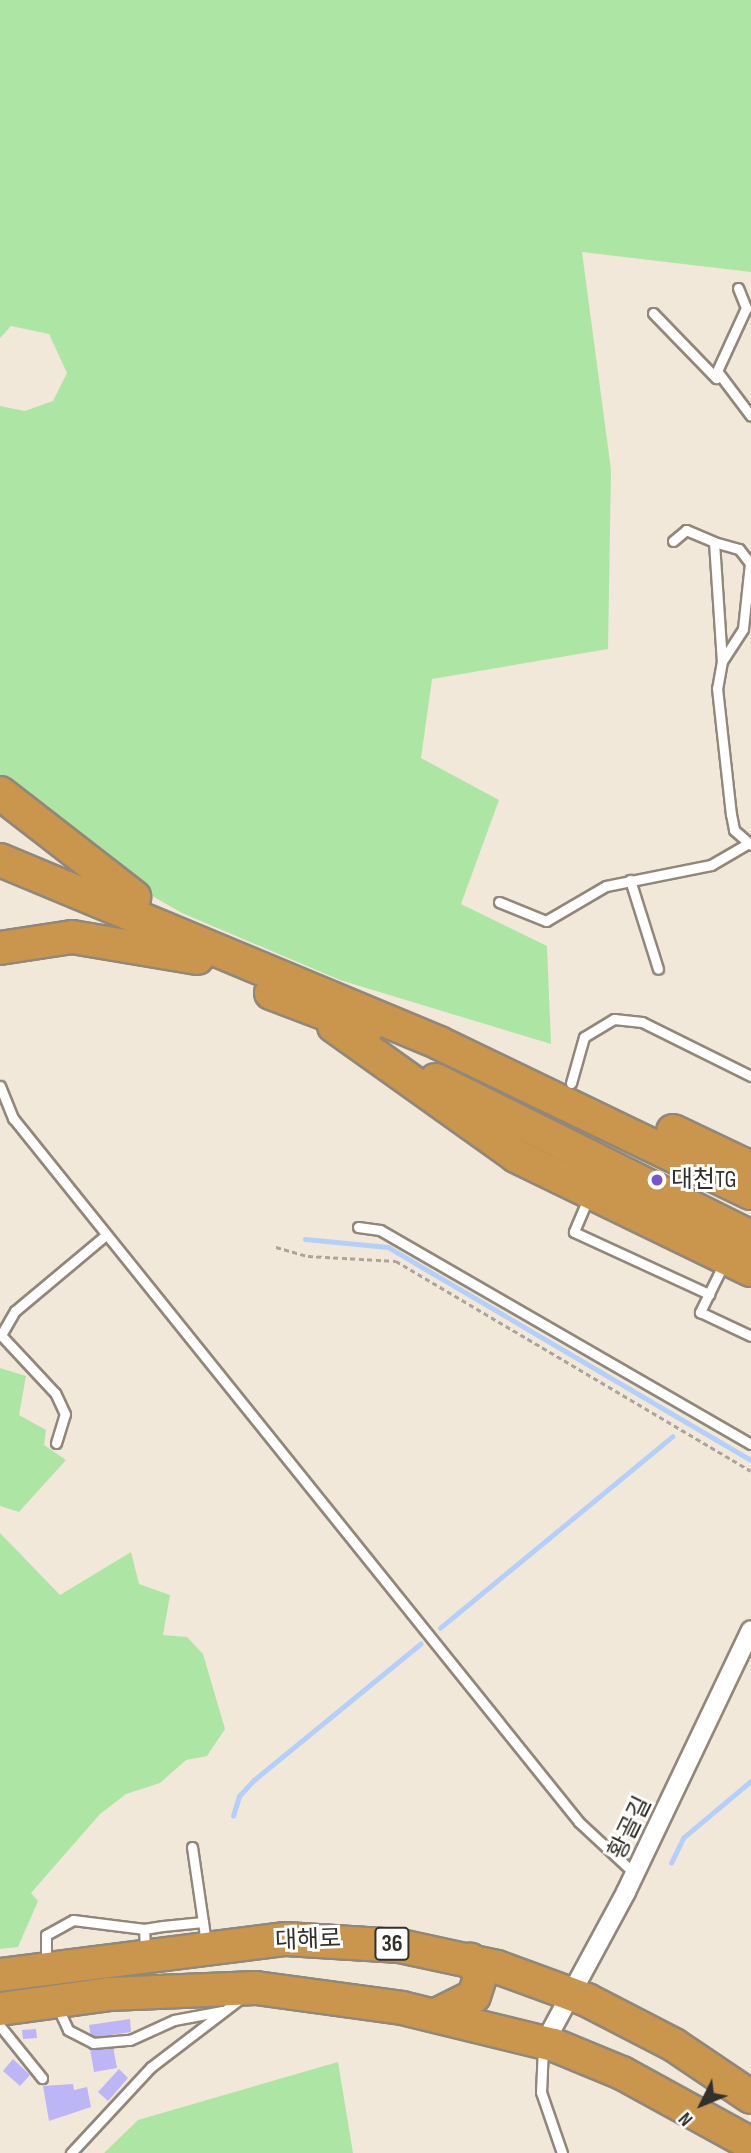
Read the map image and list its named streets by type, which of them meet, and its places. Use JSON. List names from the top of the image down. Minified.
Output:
{"streets":{"highway":["대해로","36"],"street":["황골길"]},"crossings":[["황골길","대해로"]],"places":["대천TG"],"north":"bottom left"}
